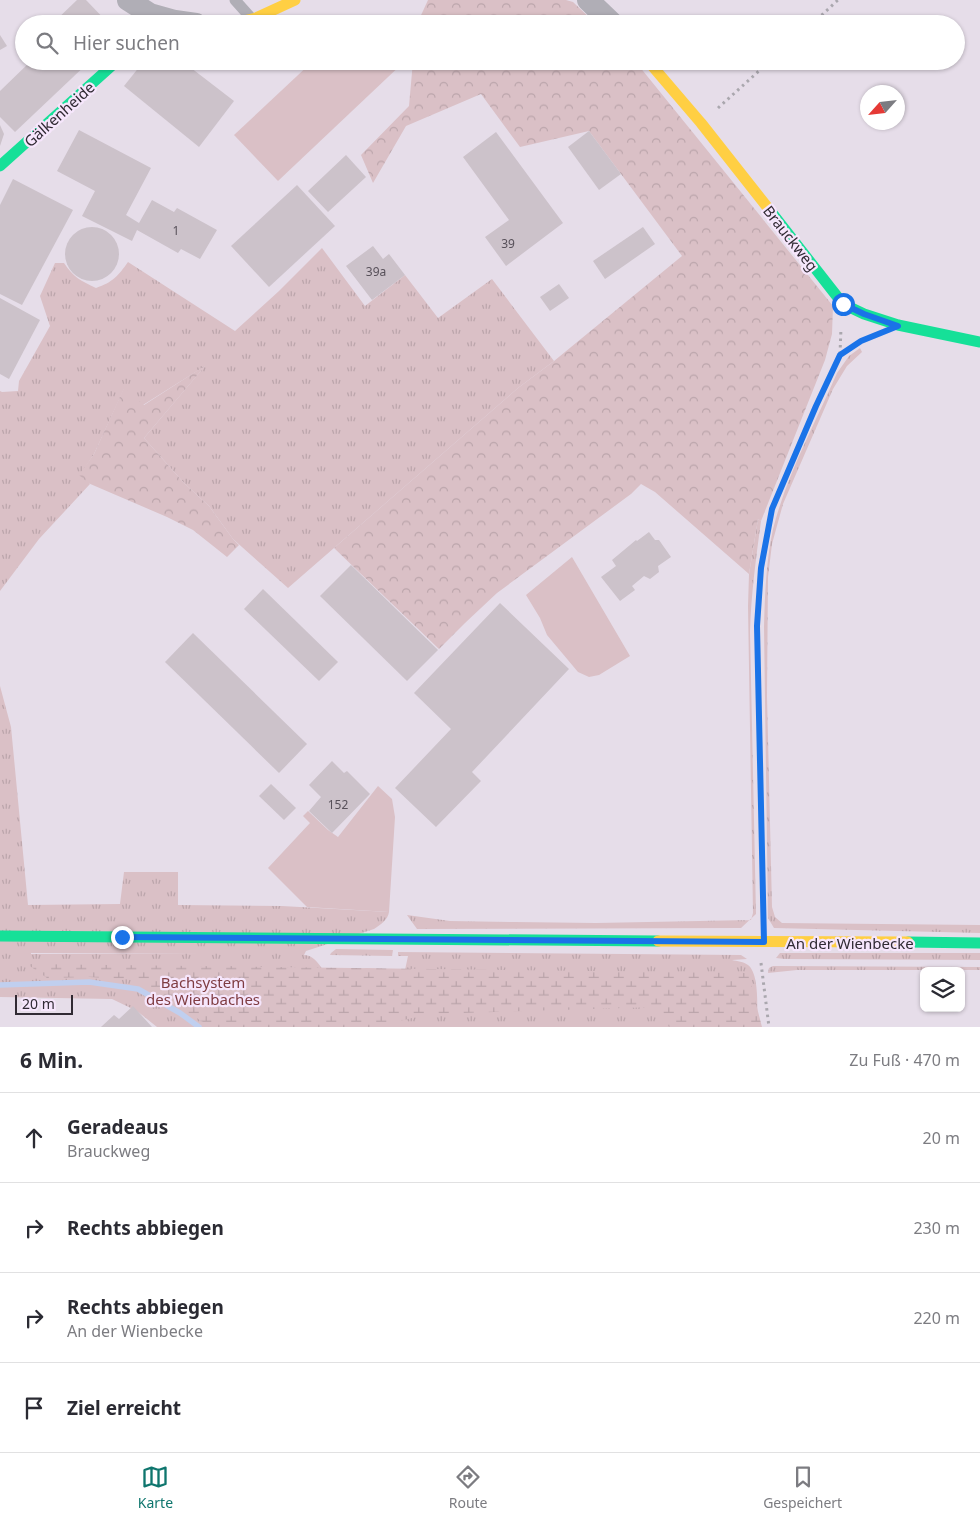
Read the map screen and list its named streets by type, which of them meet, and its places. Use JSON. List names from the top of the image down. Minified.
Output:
{"streets":{"street":["Gälkenheide","Brauckweg","An der Wienbecke"]},"parks":["Bachsystem des Wienbaches"],"house_numbers":["1","39","39a","152"],"scale_bar":"20 m","north":"bottom left","page":{"search":"Hier suchen","scale":"20 m","heading":["6 Min.","Zu Fuß · 470 m"],"list":[["Geradeaus","Brauckweg","20 m"],["Rechts abbiegen","230 m"],["Rechts abbiegen","An der Wienbecke","220 m"],"Ziel erreicht"],"nav":["Karte","Route","Gespeichert"]}}
